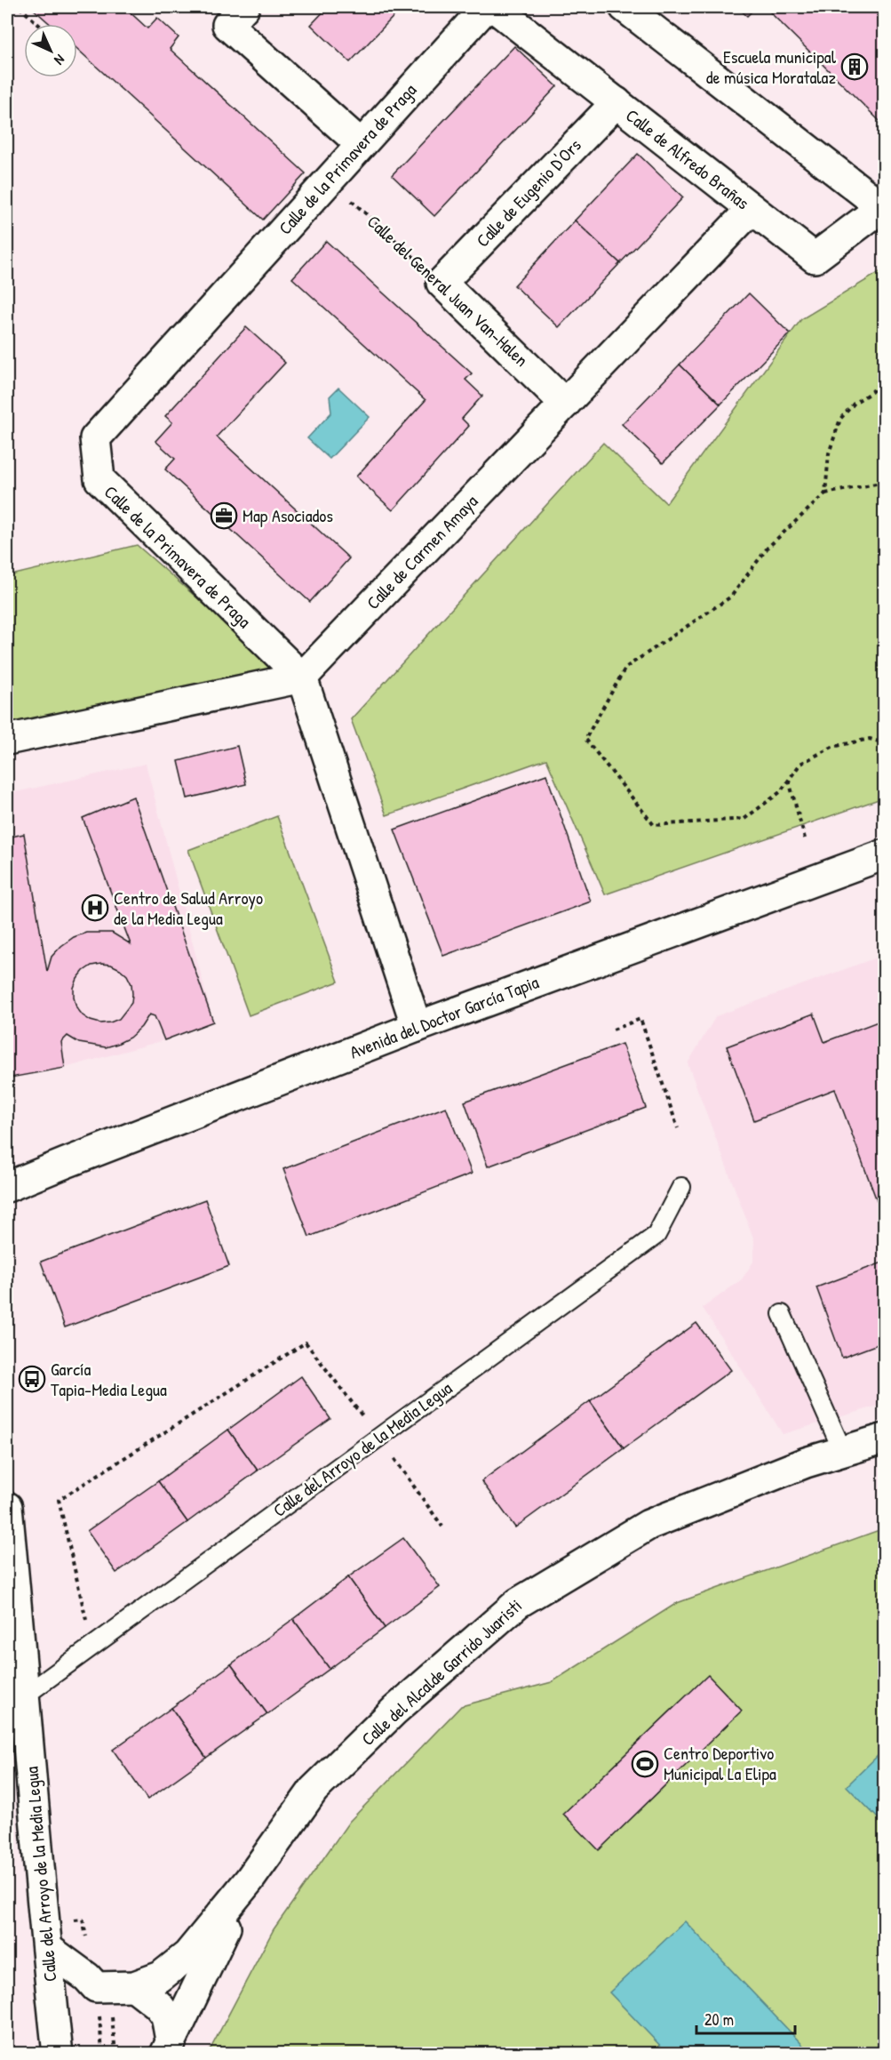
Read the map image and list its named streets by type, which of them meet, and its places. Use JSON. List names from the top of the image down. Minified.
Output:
{"streets":{"street":["Calle de la Primavera de Praga","Calle de Alfredo Brañas","Calle de Eugenio D'Ors","Calle del General Juan Van-Halen","Calle de Carmen Amaya","Avenida del Doctor García Tapia","Calle del Arroyo de la Media Legua","Calle del Alcalde Garrido Juaristi"]},"crossings":[["Calle de la Primavera de Praga","Calle del General Juan Van-Halen"],["Calle de la Primavera de Praga","Calle de Carmen Amaya"],["Calle de la Primavera de Praga","Avenida del Doctor García Tapia"],["Calle de Alfredo Brañas","Calle de Eugenio D'Ors"],["Calle de Alfredo Brañas","Calle de Carmen Amaya"],["Calle de Eugenio D'Ors","Calle del General Juan Van-Halen"],["Calle del General Juan Van-Halen","Calle de Carmen Amaya"],["Calle del Arroyo de la Media Legua","Calle del Alcalde Garrido Juaristi"]],"places":{"building":["Escuela municipal de música Moratalaz"],"office":["Map Asociados"],"hospital":["Centro de Salud Arroyo de la Media Legua"],"bus stop":["García Tapia-Media Legua"],"sports":["Centro Deportivo Municipal La Elipa"]},"scale_bar":"20 m","north":"bottom right"}
